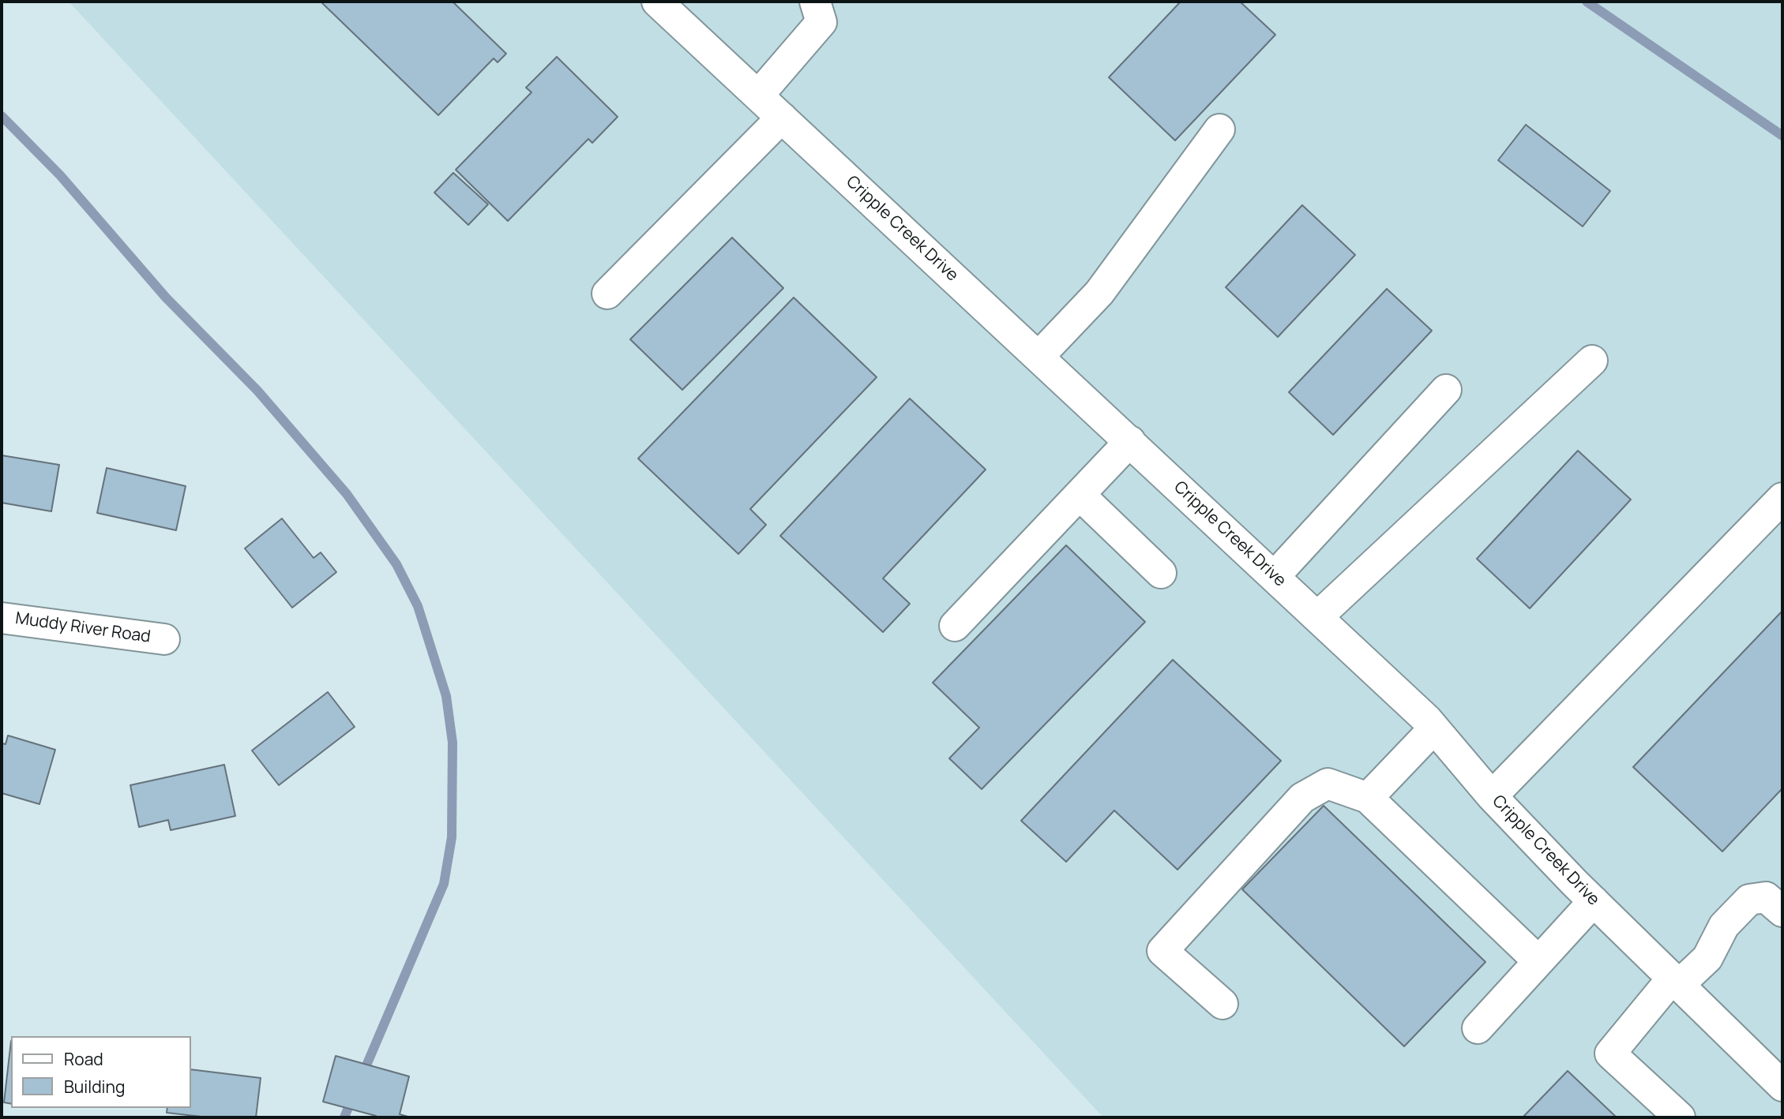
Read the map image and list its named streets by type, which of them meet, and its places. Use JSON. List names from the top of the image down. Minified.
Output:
{"streets":{"street":["Cripple Creek Drive","Muddy River Road"]},"legend":["Road","Building"]}
